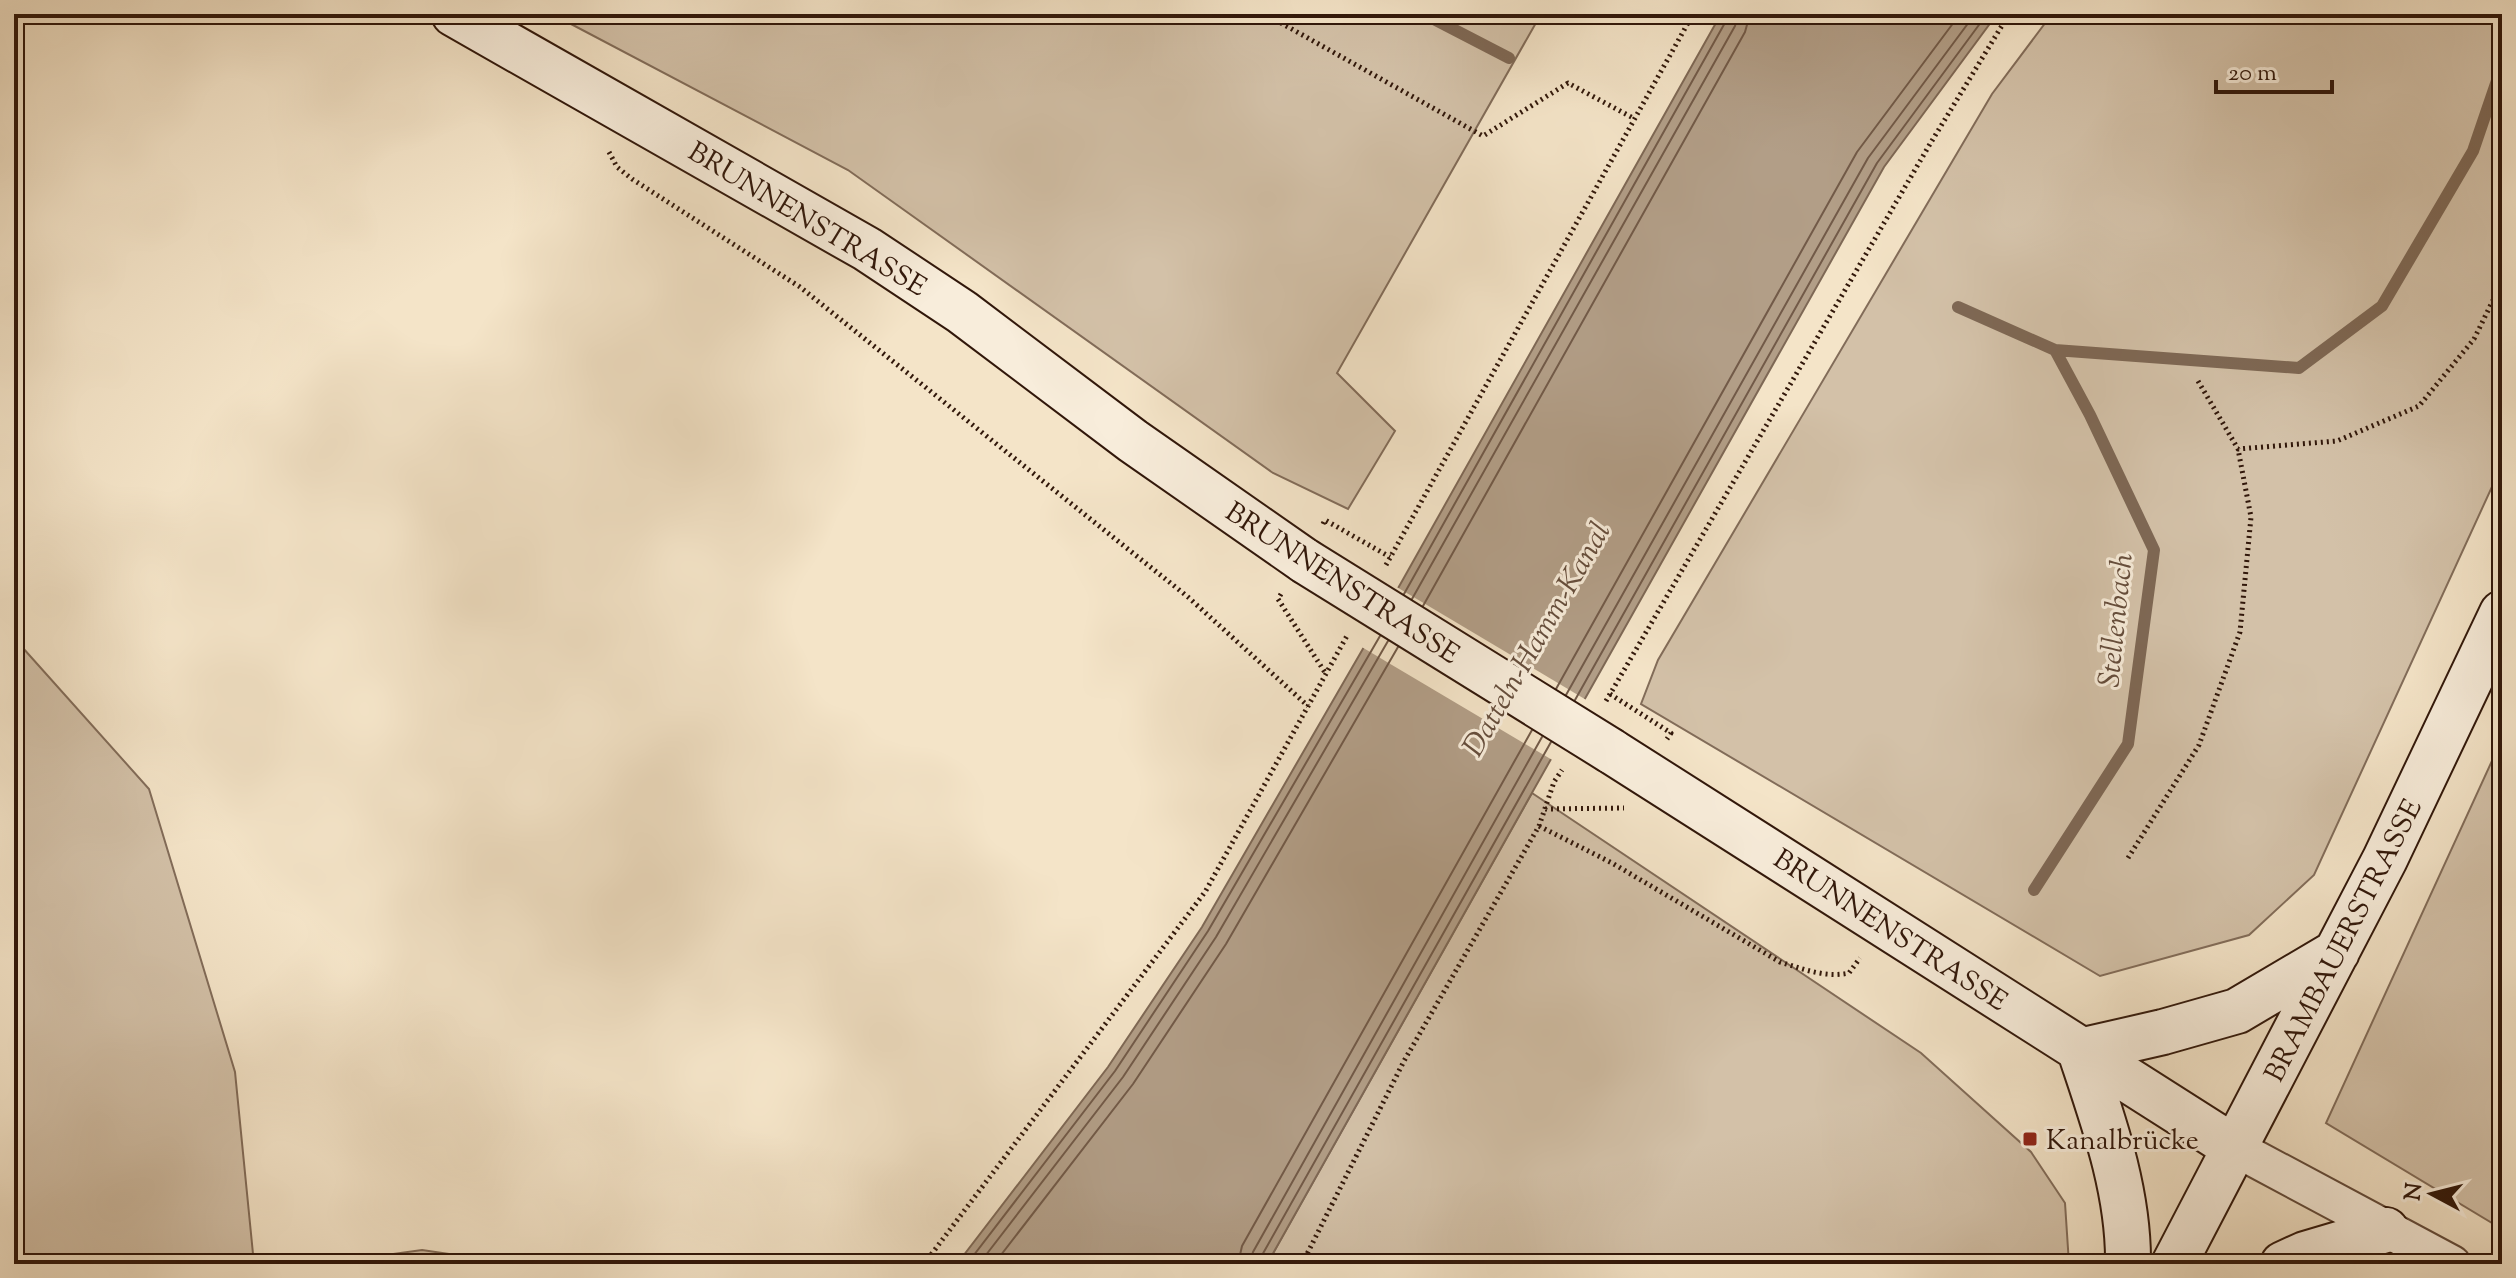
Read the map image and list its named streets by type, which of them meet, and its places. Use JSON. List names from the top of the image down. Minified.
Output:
{"streets":{"street":["BRUNNENSTRASSE","BRAMBAUERSTRASSE"]},"crossings":[["BRUNNENSTRASSE","BRAMBAUERSTRASSE"]],"water":["Stellenbach","Datteln-Hamm-Kanal"],"places":{"transit":["Kanalbrücke"]},"scale_bar":"20 m","north":"left"}
